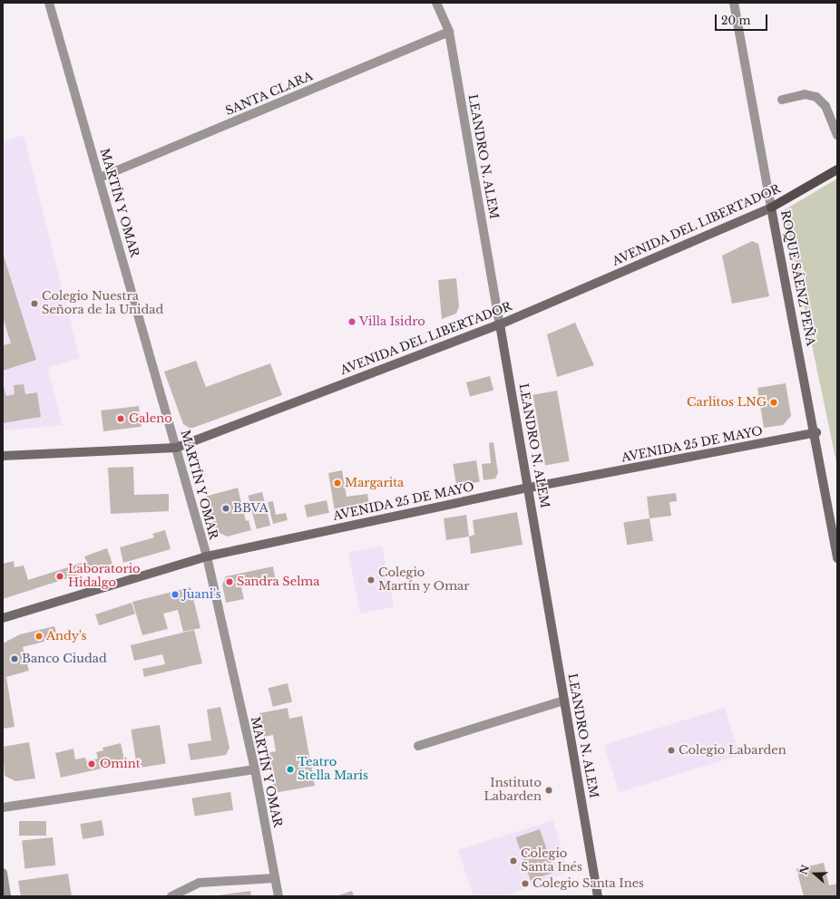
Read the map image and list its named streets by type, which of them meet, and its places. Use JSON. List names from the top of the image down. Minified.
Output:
{"streets":{"main road":["LEANDRO N. ALEM","AVENIDA DEL LIBERTADOR","ROQUE SÁENZ PEÑA","AVENIDA 25 DE MAYO"],"street":["SANTA CLARA","MARTÍN Y OMAR"]},"crossings":[["SANTA CLARA","LEANDRO N. ALEM"],["SANTA CLARA","MARTÍN Y OMAR"],["LEANDRO N. ALEM","AVENIDA DEL LIBERTADOR"],["LEANDRO N. ALEM","AVENIDA 25 DE MAYO"],["MARTÍN Y OMAR","AVENIDA DEL LIBERTADOR"],["MARTÍN Y OMAR","AVENIDA 25 DE MAYO"],["AVENIDA DEL LIBERTADOR","ROQUE SÁENZ PEÑA"],["ROQUE SÁENZ PEÑA","AVENIDA 25 DE MAYO"]],"places":["Colegio Nuestra Señora de la Unidad","Villa Isidro","Carlitos LNG","Galeno","Margarita","BBVA","Laboratorio Hidalgo","Colegio Martín y Omar","Sandra Selma","Juani's","Andy's","Banco Ciudad","Colegio Labarden","Omint","Teatro Stella Maris","Instituto Labarden","Colegio Santa Inés","Colegio Santa Ines"],"scale_bar":"20 m","north":"left"}
